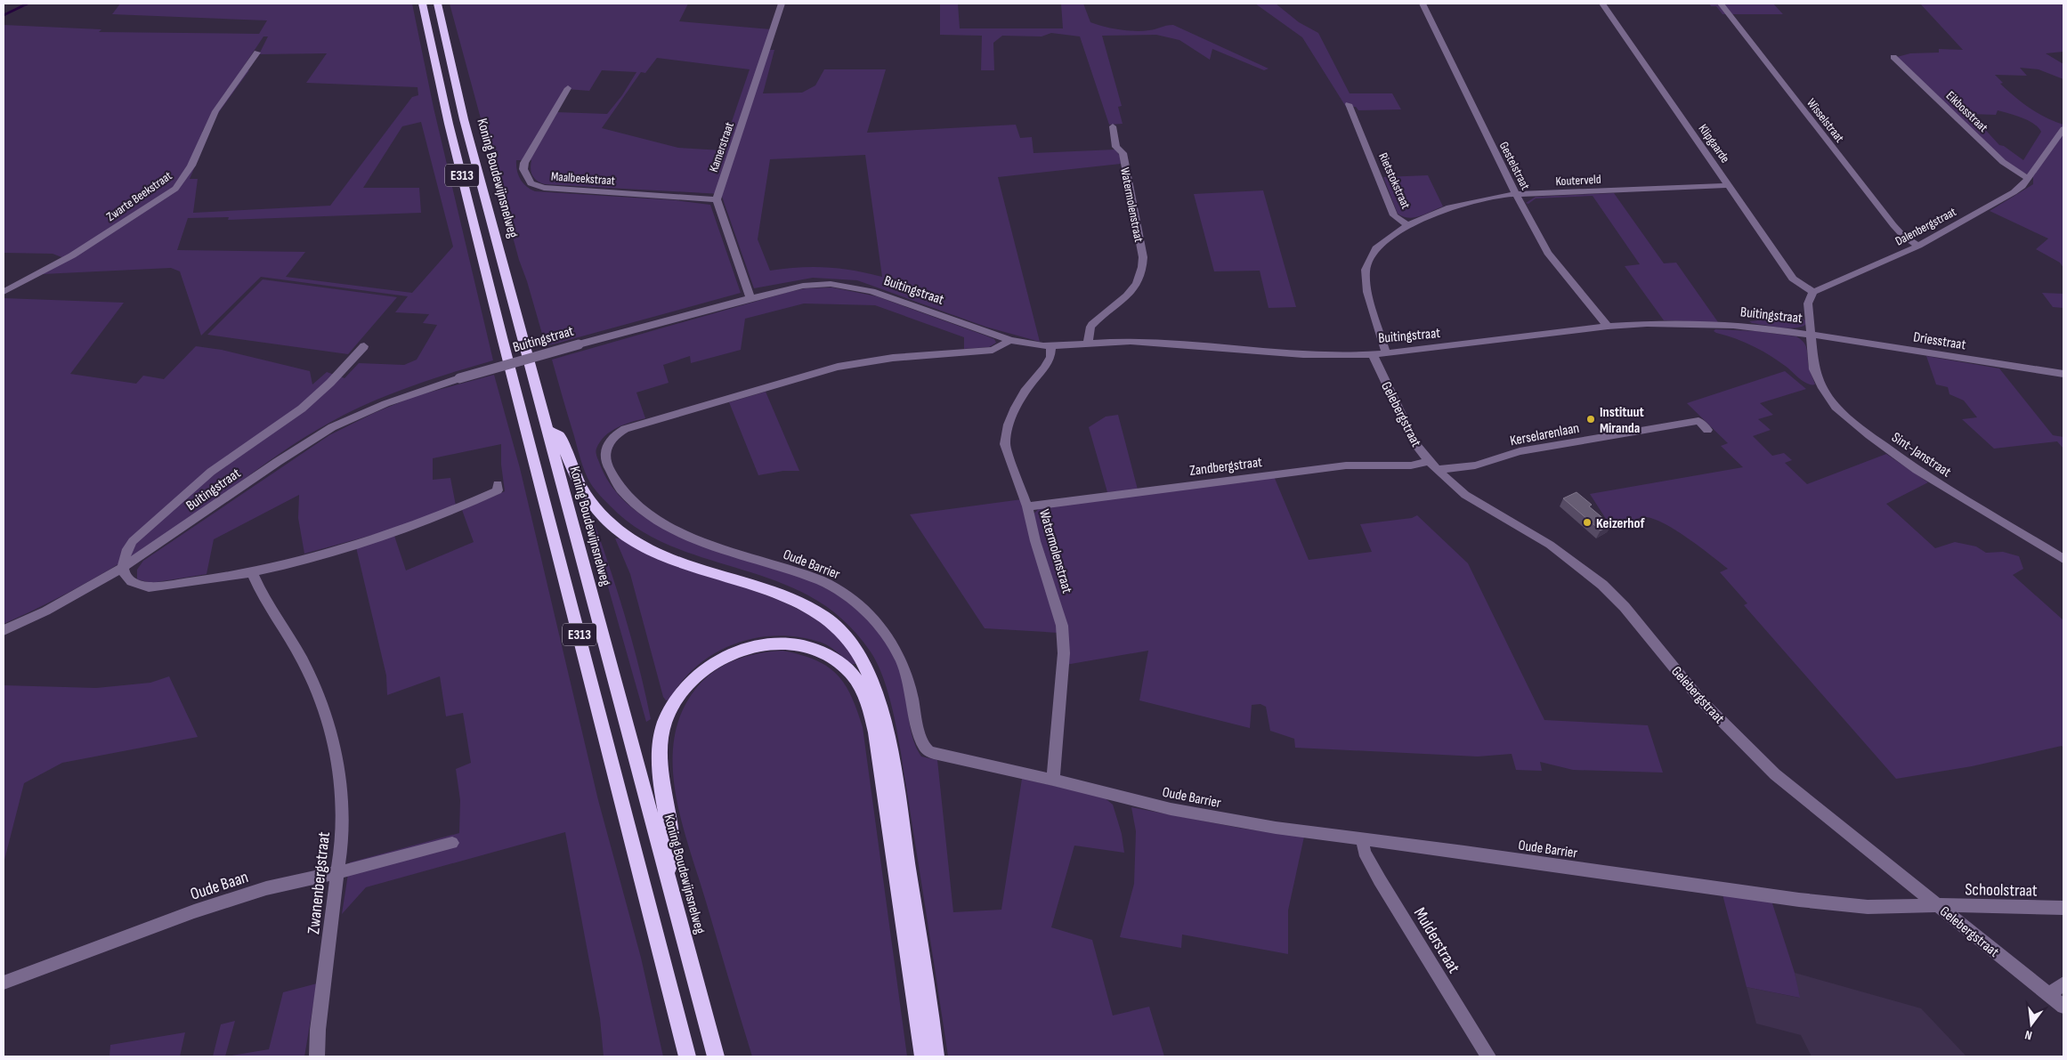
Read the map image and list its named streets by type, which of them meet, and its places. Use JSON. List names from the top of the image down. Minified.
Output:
{"streets":{"highway":["E313","Koning Boudewijnsnelweg"],"street":["Eikbosstraat","Wisselstraat","Klipgaarde","Kamerstraat","Gestelstraat","Maalbeekstraat","Kouterveld","Rietstokstraat","Zwarte Beekstraat","Watermolenstraat","Dalenbergstraat","Buitingstraat","Driesstraat","Gelebergstraat","Kerselarenlaan","Sint-Janstraat","Zandbergstraat","Oude Barrier","Zwanenbergstraat","Oude Baan","Schoolstraat","Mulderstraat"]},"crossings":[["Eikbosstraat","Dalenbergstraat"],["Wisselstraat","Dalenbergstraat"],["Klipgaarde","Kouterveld"],["Klipgaarde","Dalenbergstraat"],["Kamerstraat","Maalbeekstraat"],["Gestelstraat","Kouterveld"],["Gestelstraat","Buitingstraat"],["Kouterveld","Rietstokstraat"],["Rietstokstraat","Buitingstraat"],["Watermolenstraat","Buitingstraat"],["Watermolenstraat","Zandbergstraat"],["Watermolenstraat","Oude Barrier"],["Buitingstraat","Driesstraat"],["Buitingstraat","Gelebergstraat"],["Buitingstraat","Sint-Janstraat"],["Buitingstraat","Oude Barrier"],["Driesstraat","Sint-Janstraat"],["Gelebergstraat","Kerselarenlaan"],["Gelebergstraat","Zandbergstraat"],["Gelebergstraat","Oude Barrier"],["Gelebergstraat","Schoolstraat"],["Kerselarenlaan","Zandbergstraat"],["Oude Barrier","Schoolstraat"],["Oude Barrier","Mulderstraat"],["Zwanenbergstraat","Oude Baan"]],"places":["Instituut Miranda","Keizerhof"],"north":"bottom"}
